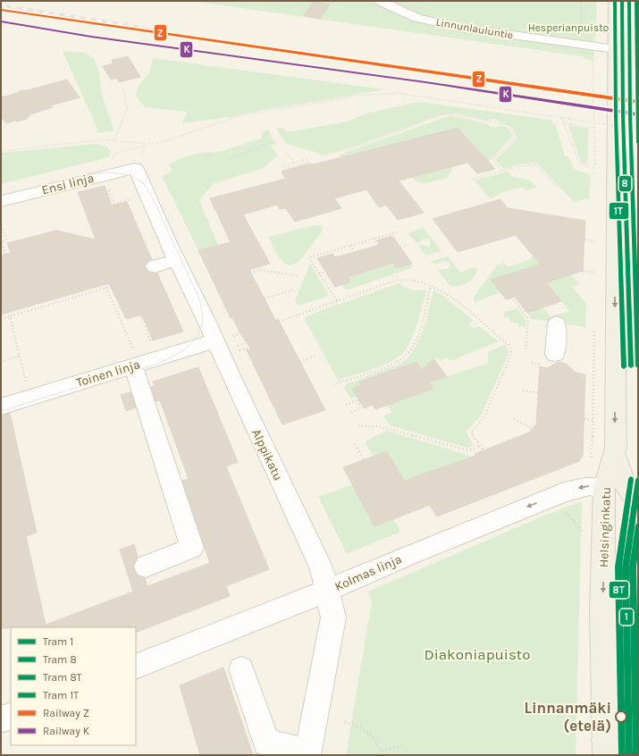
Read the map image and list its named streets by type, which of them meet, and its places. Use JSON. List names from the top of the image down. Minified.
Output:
{"streets":{"main road":["Helsinginkatu"],"street":["Linnunlauluntie","Ensi linja","Toinen linja","Alppikatu","Kolmas linja"]},"crossings":[["Linnunlauluntie","Helsinginkatu"],["Ensi linja","Alppikatu"],["Toinen linja","Alppikatu"],["Alppikatu","Kolmas linja"],["Helsinginkatu","Kolmas linja"]],"one_way":["Helsinginkatu","Kolmas linja"],"parks":["Hesperianpuisto","Diakoniapuisto"],"places":["Linnanmäki (etelä)"],"lines":["tram line 1","tram line 8","tram line 8T","tram line 1T","rail line Z","rail line K"],"legend":["Tram 1","Tram 8","Tram 8T","Tram 1T","Railway Z","Railway K"]}
